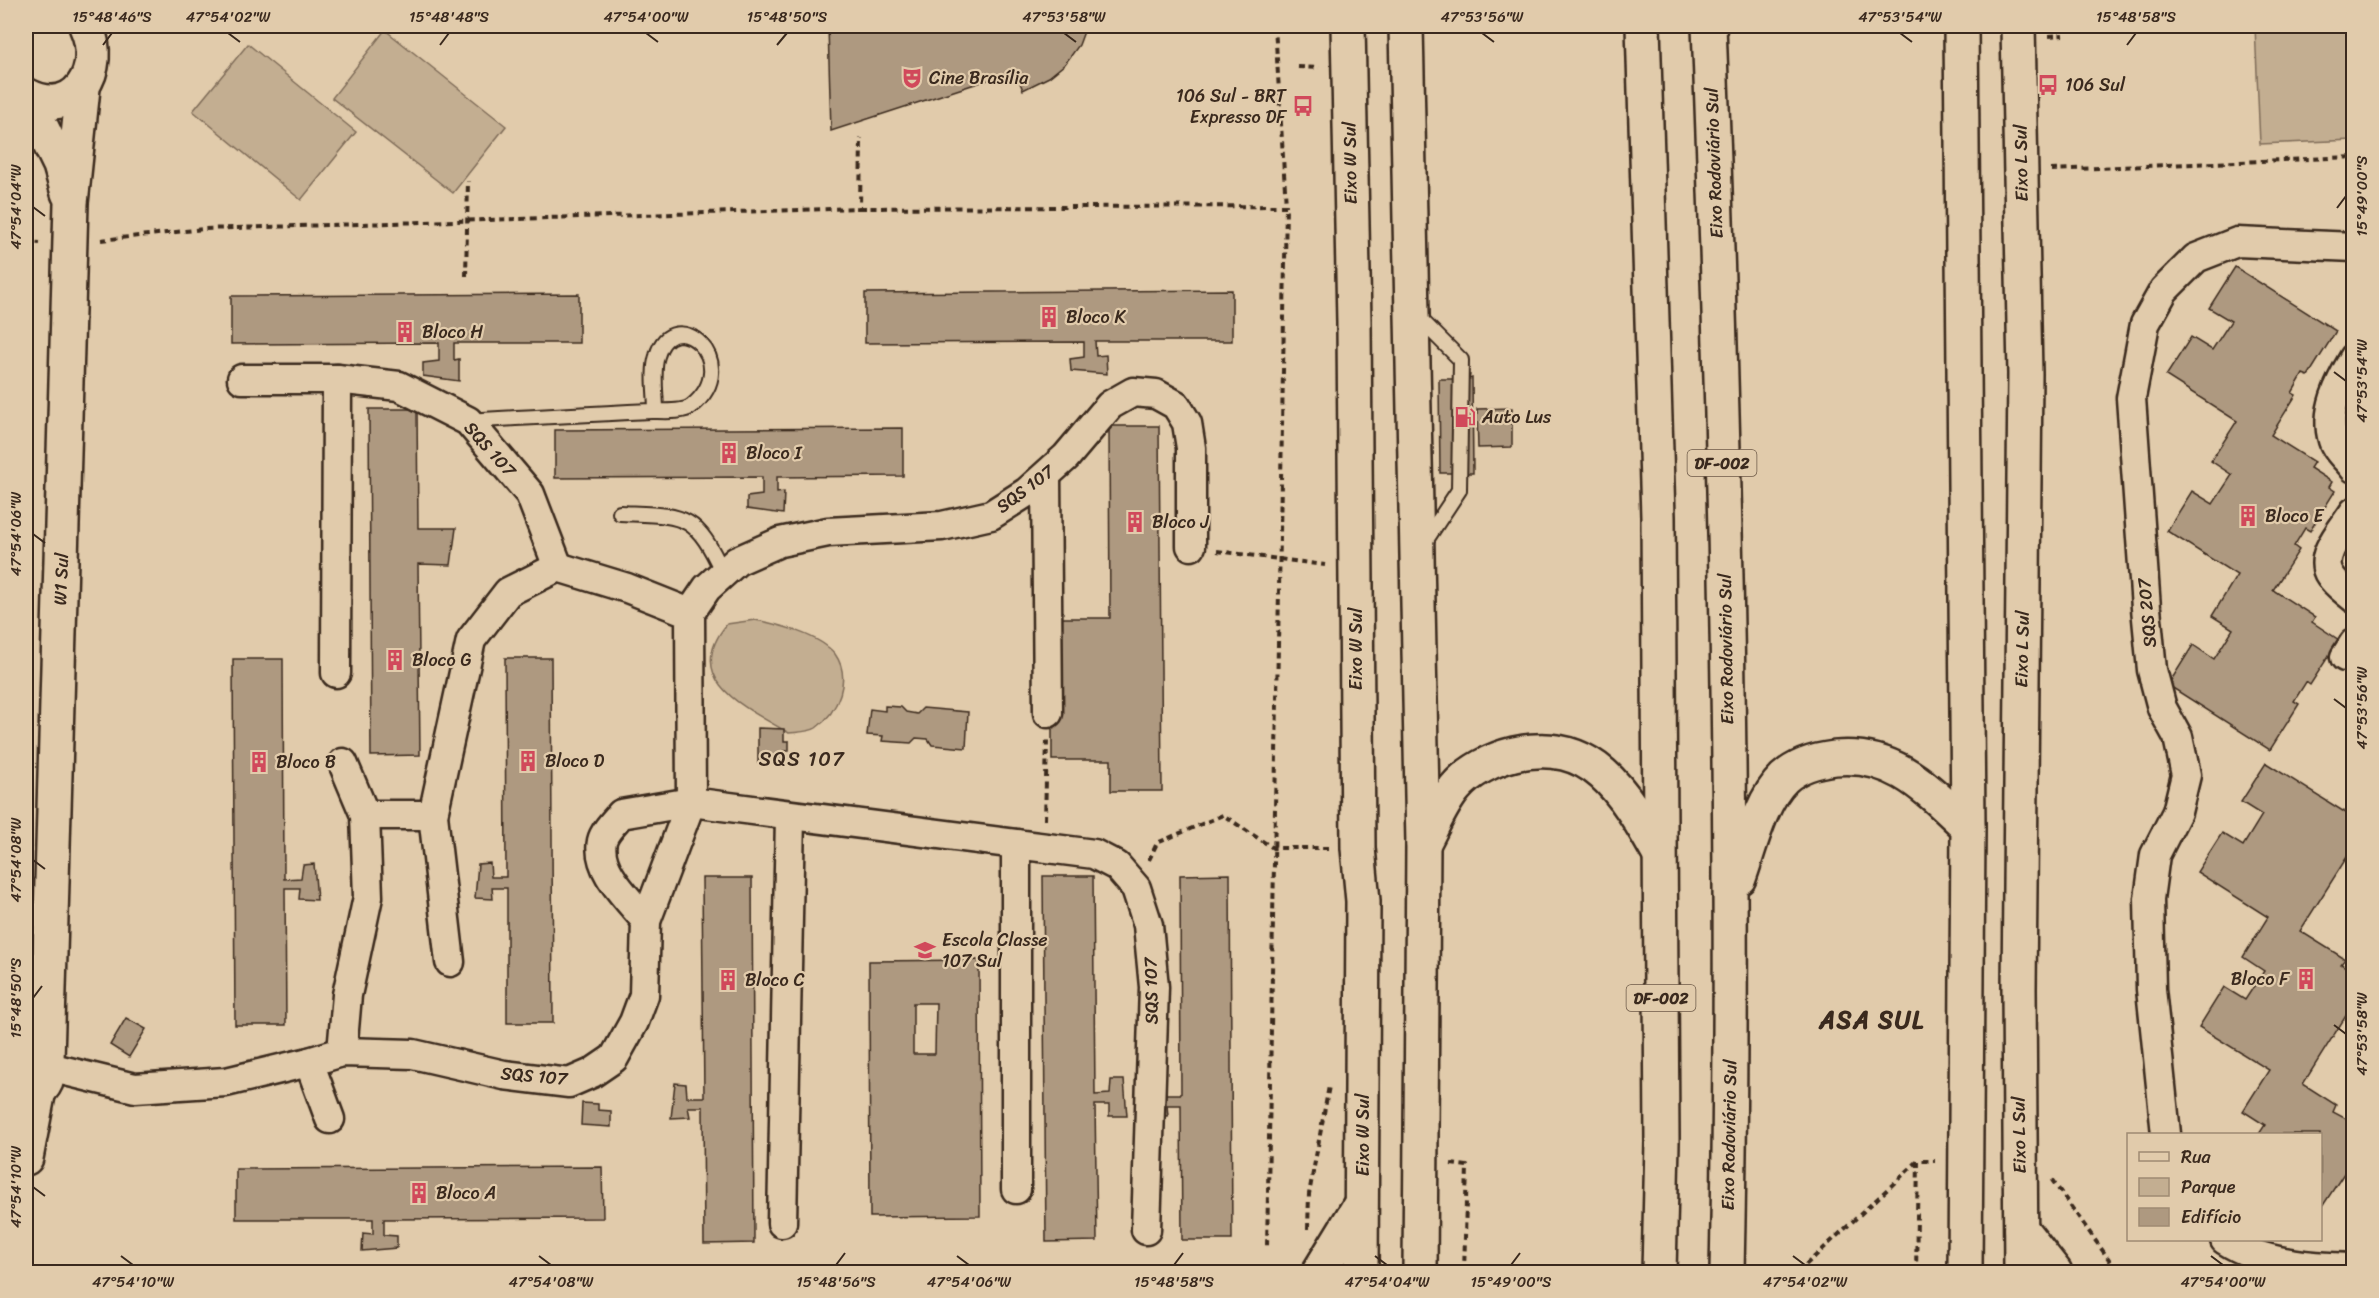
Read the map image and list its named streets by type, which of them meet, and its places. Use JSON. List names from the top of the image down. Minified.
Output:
{"streets":{"main road":["Eixo W Sul","Eixo Rodoviário Sul","Eixo L Sul","DF-002","W1 Sul"],"street":["SQS 107","SQS 207"]},"crossings":[["SQS 107","W1 Sul"]],"districts":["SQS 107","ASA SUL"],"places":{"theatre":["Cine Brasília"],"bus stop":["106 Sul","106 Sul - BRT Expresso DF"],"building":["Bloco K","Bloco H","Bloco I","Bloco E","Bloco J","Bloco G","Bloco D","Bloco B","Bloco F","Bloco C","Bloco A"],"fuel station":["Auto Lus"],"school or university":["Escola Classe 107 Sul"]},"legend":["Rua","Parque","Edifício"],"coordinates":["15°48'46\"S","47°54'02\"W","15°48'48\"S","47°54'00\"W","15°48'50\"S","47°53'58\"W","47°53'56\"W","47°53'54\"W","15°48'58\"S","15°49'00\"S","47°54'04\"W","47°54'06\"W","47°54'08\"W","47°54'10\"W","15°48'56\"S"]}
